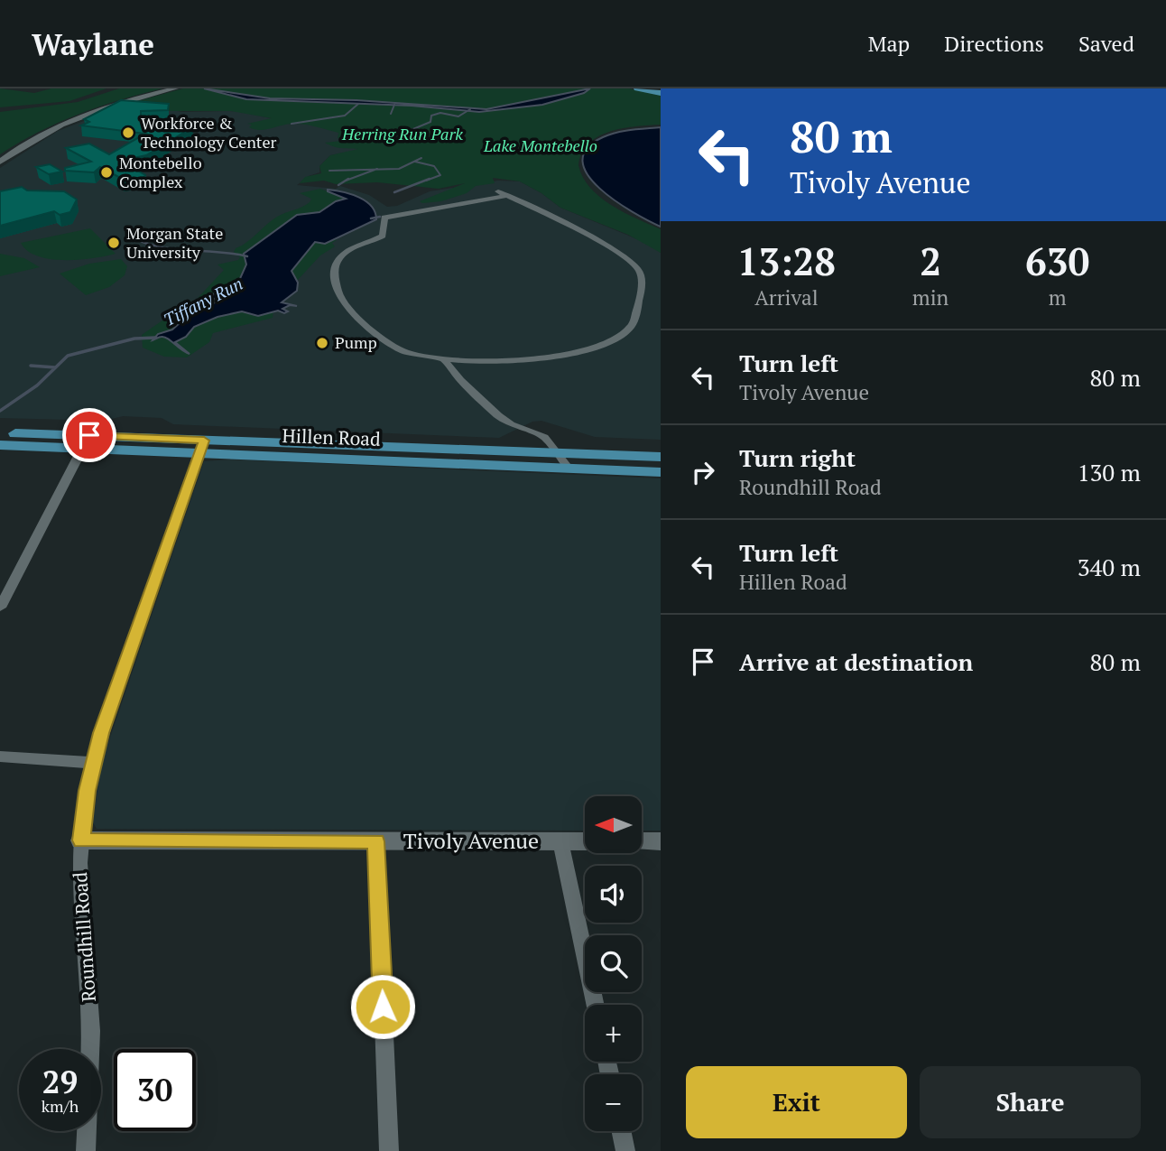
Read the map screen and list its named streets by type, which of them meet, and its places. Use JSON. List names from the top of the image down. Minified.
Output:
{"streets":{"main road":["Hillen Road","Tivoly Avenue"],"street":["Roundhill Road"]},"crossings":[["Hillen Road","Roundhill Road"],["Tivoly Avenue","Roundhill Road"]],"water":["Tiffany Run"],"parks":["Herring Run Park","Lake Montebello"],"places":["Workforce & Technology Center","Montebello Complex","Morgan State University","Pump"],"north":"left","page":{"header":"Waylane","nav":["Map","Directions","Saved"],"turn":["80 m","Tivoly Avenue"],"eta":["13:28","Arrival","2","min","630","m"],"list":[{"name":"Turn left","note":"Tivoly Avenue","value":"80 m"},{"name":"Turn right","note":"Roundhill Road","value":"130 m"},{"name":"Turn left","note":"Hillen Road","value":"340 m"},{"name":"Arrive at destination","value":"80 m"}],"map_buttons":["+","−"],"speed":"29 km/h","limit":"30","buttons":["Exit","Share"]}}
